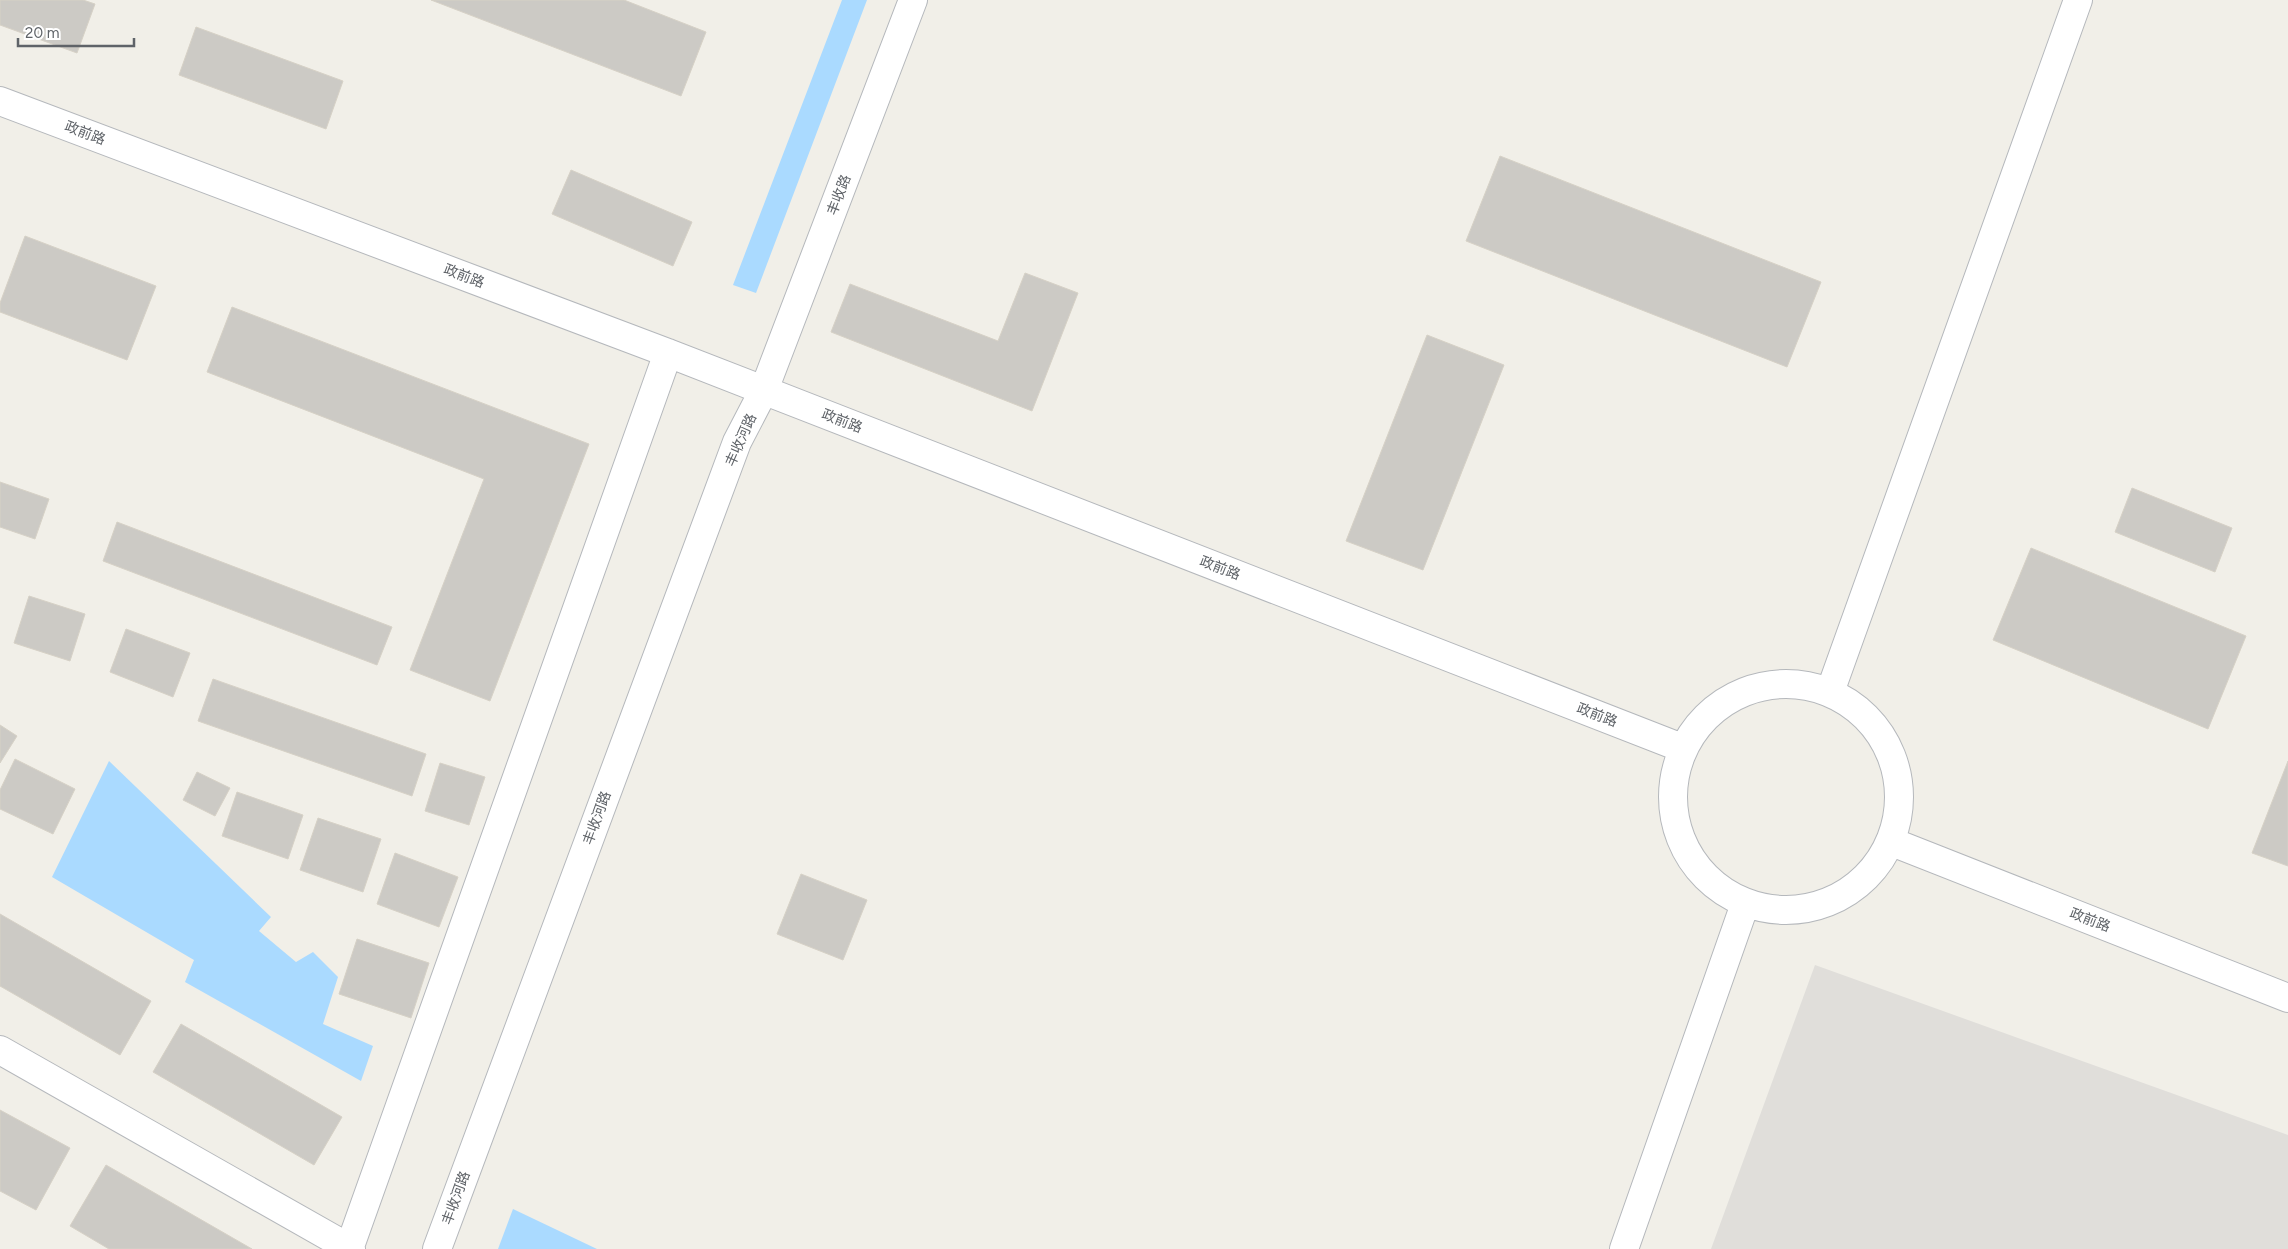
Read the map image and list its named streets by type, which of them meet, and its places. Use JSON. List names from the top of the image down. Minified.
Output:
{"streets":{"street":["政前路","丰收路","丰收河路"]},"crossings":[["政前路","丰收路"],["政前路","丰收河路"],["丰收路","丰收河路"]],"scale_bar":"20 m"}
